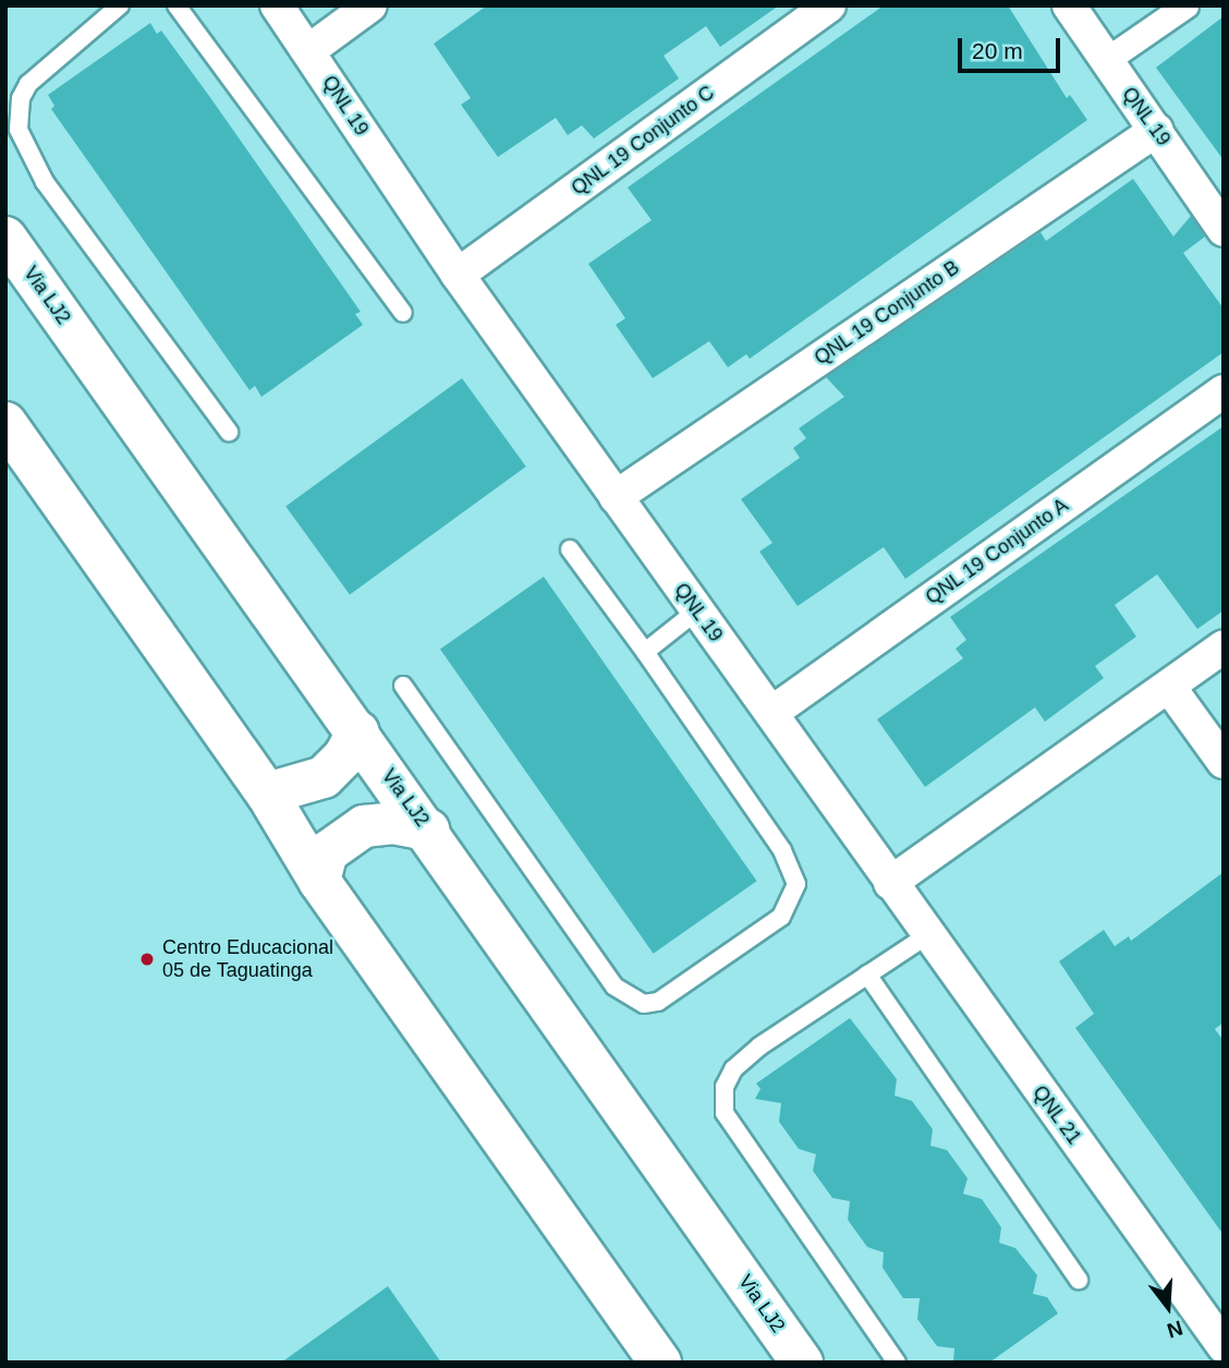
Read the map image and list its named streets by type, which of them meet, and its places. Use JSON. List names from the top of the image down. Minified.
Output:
{"streets":{"main road":["Via LJ2"],"street":["QNL 19","QNL 19 Conjunto C","QNL 19 Conjunto B","QNL 19 Conjunto A","QNL 21"]},"crossings":[["QNL 19","QNL 19 Conjunto C"],["QNL 19","QNL 19 Conjunto B"],["QNL 19","QNL 19 Conjunto A"],["QNL 19","QNL 21"]],"places":["Centro Educacional 05 de Taguatinga"],"scale_bar":"20 m","north":"bottom"}
